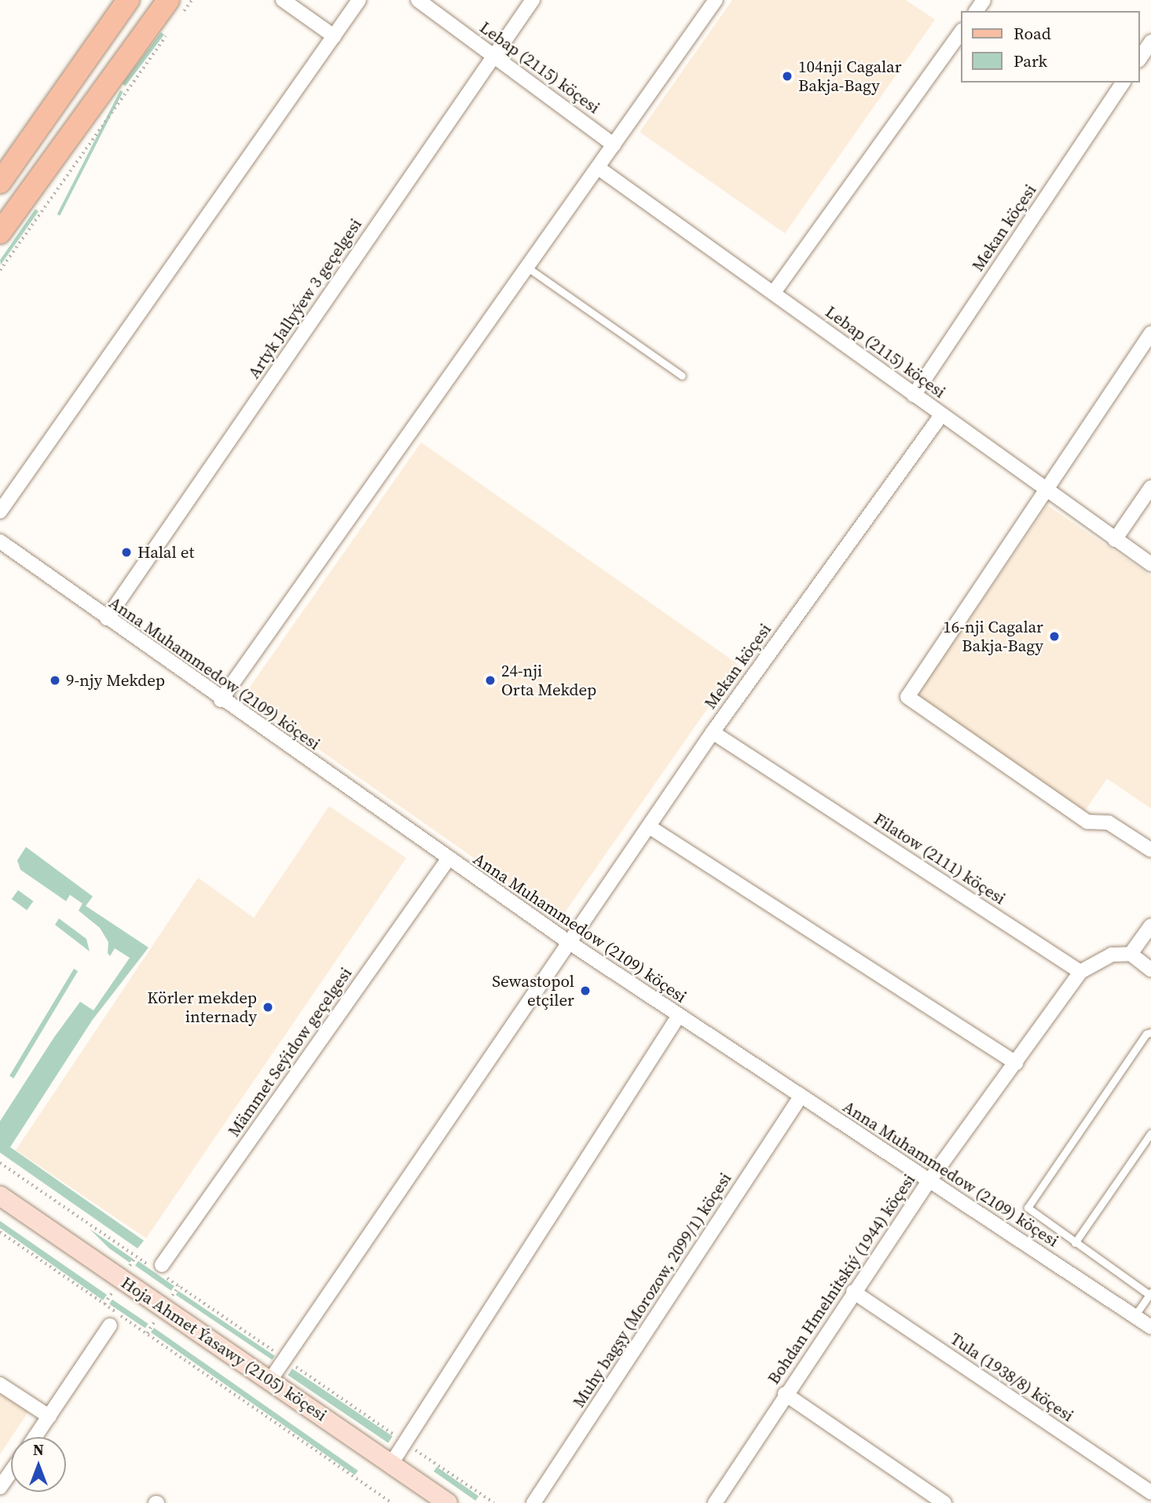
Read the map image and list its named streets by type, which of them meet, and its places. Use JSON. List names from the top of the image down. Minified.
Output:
{"streets":{"street":["Lebap (2115) köçesi","Mekan köçesi","Artyk Jallyýew 3 geçelgesi","Anna Muhammedow (2109) köçesi","Filatow (2111) köçesi","Mämmet Seýidow geçelgesi","Bohdan Hmelnitskiý (1944) köçesi","Muhy bagşy (Morozow, 2099/1) köçesi","Hoja Ahmet Ýasawy (2105) köçesi","Tula (1938/8) köçesi"]},"crossings":[["Lebap (2115) köçesi","Mekan köçesi"],["Lebap (2115) köçesi","Artyk Jallyýew 3 geçelgesi"],["Mekan köçesi","Anna Muhammedow (2109) köçesi"],["Mekan köçesi","Filatow (2111) köçesi"],["Mekan köçesi","Hoja Ahmet Ýasawy (2105) köçesi"],["Artyk Jallyýew 3 geçelgesi","Anna Muhammedow (2109) köçesi"],["Anna Muhammedow (2109) köçesi","Mämmet Seýidow geçelgesi"],["Anna Muhammedow (2109) köçesi","Bohdan Hmelnitskiý (1944) köçesi"],["Anna Muhammedow (2109) köçesi","Muhy bagşy (Morozow, 2099/1) köçesi"],["Filatow (2111) köçesi","Bohdan Hmelnitskiý (1944) köçesi"],["Bohdan Hmelnitskiý (1944) köçesi","Tula (1938/8) köçesi"]],"places":["104nji Cagalar Bakja-Bagy","Halal et","16-nji Cagalar Bakja-Bagy","9-njy Mekdep","24-nji Orta Mekdep","Sewastopol etçiler","Körler mekdep internady"],"legend":["Road","Park"],"north":"top"}
